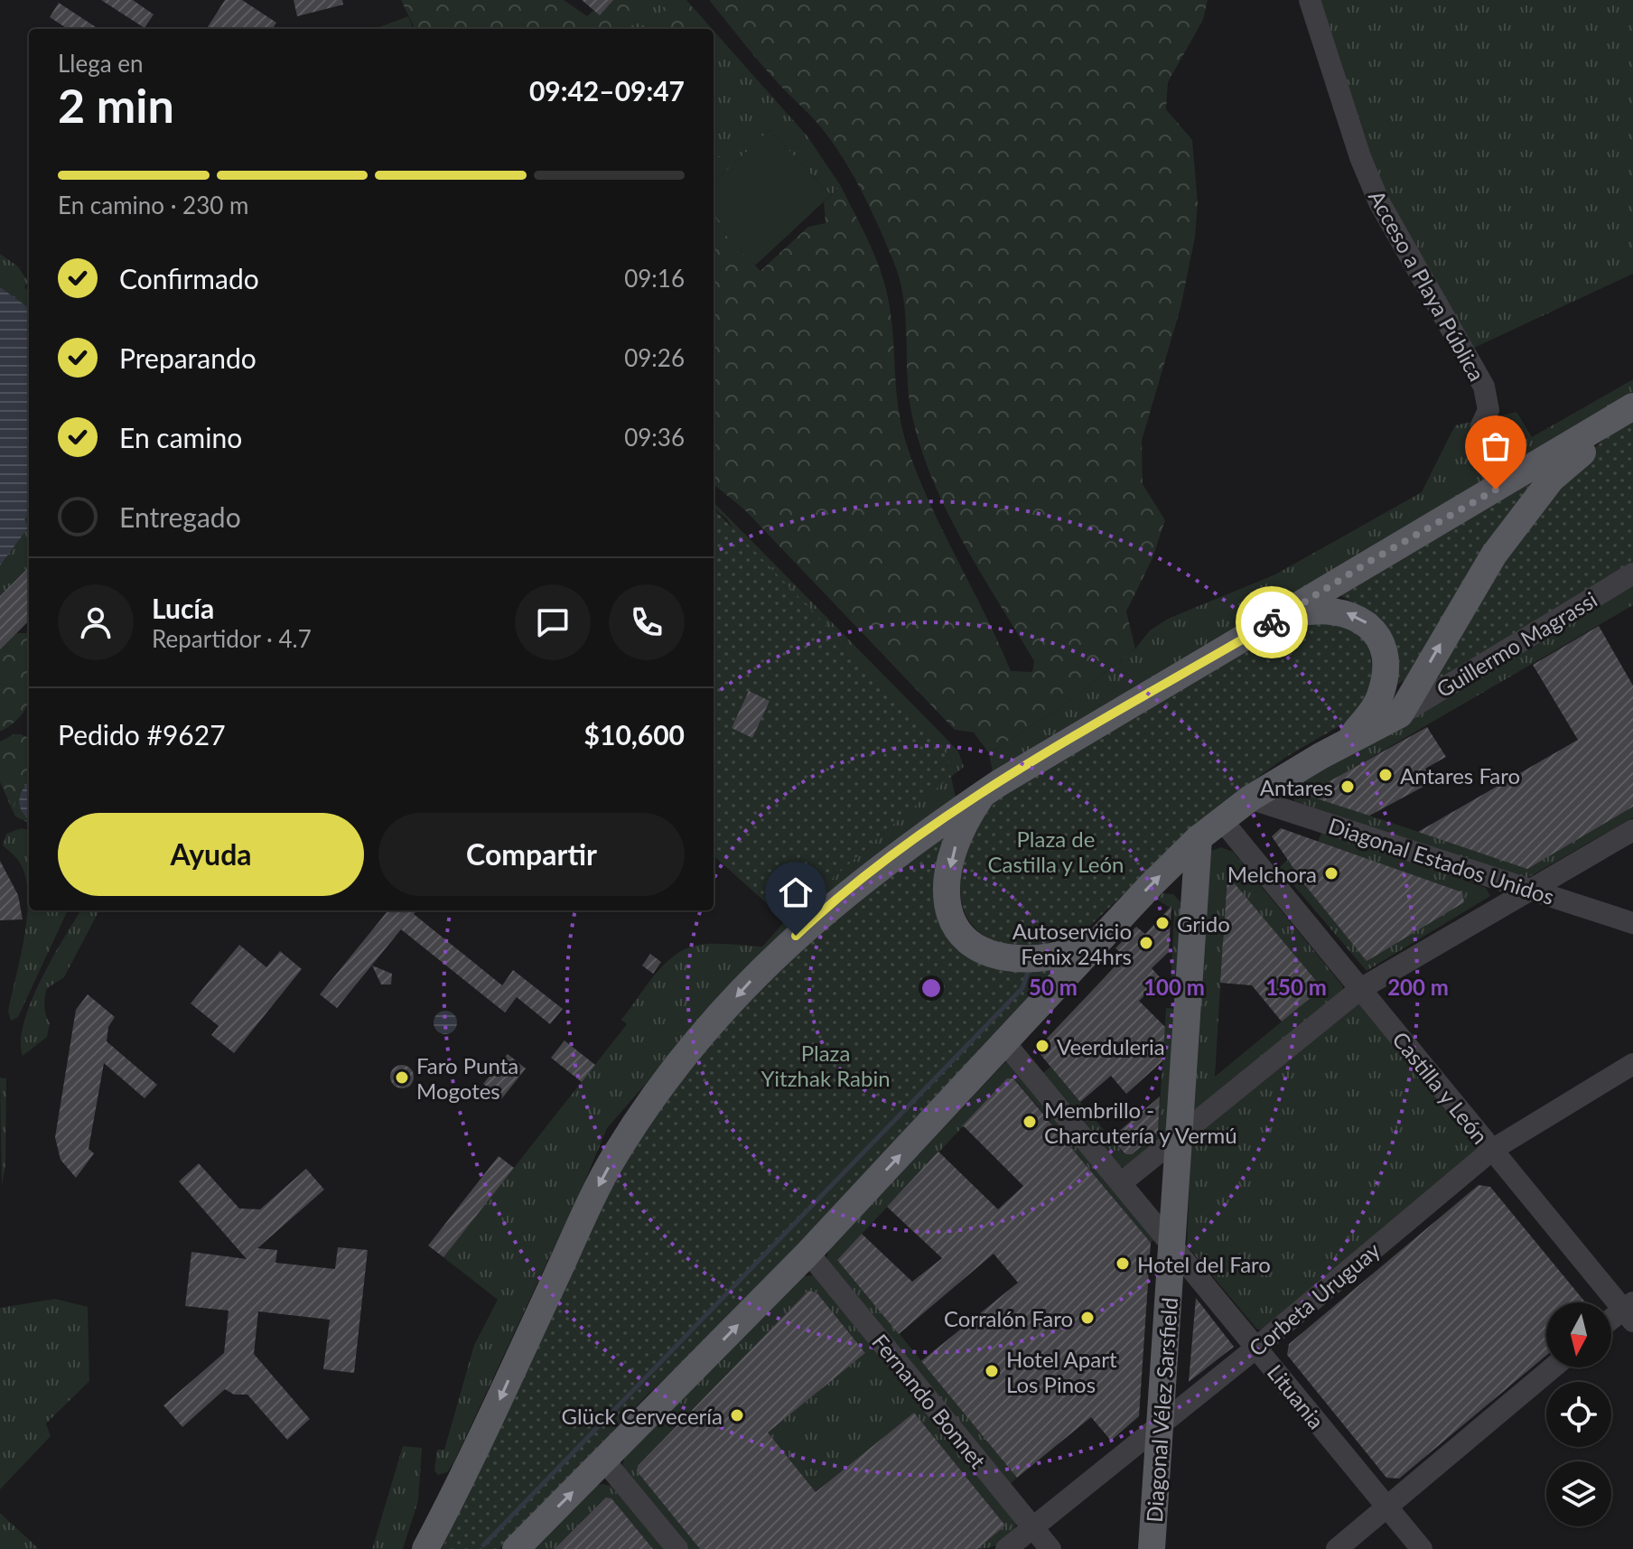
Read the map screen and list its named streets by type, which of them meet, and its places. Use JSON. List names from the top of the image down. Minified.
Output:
{"streets":{"main road":["Diagonal Vélez Sarsfield"],"street":["Acceso a Playa Pública","Guillermo Magrassi","Diagonal Estados Unidos","Castilla y León","Corbeta Uruguay","Lituania","Fernando Bonnet"]},"crossings":[["Castilla y León","Corbeta Uruguay"],["Corbeta Uruguay","Lituania"],["Corbeta Uruguay","Fernando Bonnet"],["Corbeta Uruguay","Diagonal Vélez Sarsfield"],["Lituania","Diagonal Vélez Sarsfield"]],"parks":["Plaza de Castilla y León","Plaza Yitzhak Rabin"],"places":["Antares Faro","Antares","Melchora","Grido","Autoservicio Fenix 24hrs","Veerduleria","Faro Punta Mogotes","Membrillo - Charcutería y Vermú","Hotel del Faro","Corralón Faro","Hotel Apart Los Pinos","Glück Cervecería"],"north":"bottom","page":{"heading":["2 min","Llega en","09:42–09:47"],"panel":["Lucía","Repartidor · 4.7","Pedido #9627","$10,600"],"bar":"En camino · 230 m","list":[["Confirmado","09:16"],["Preparando","09:26"],["En camino","09:36"],"Entregado"],"buttons":["Ayuda","Compartir"]},"rings":["50 m","100 m","150 m","200 m"]}
